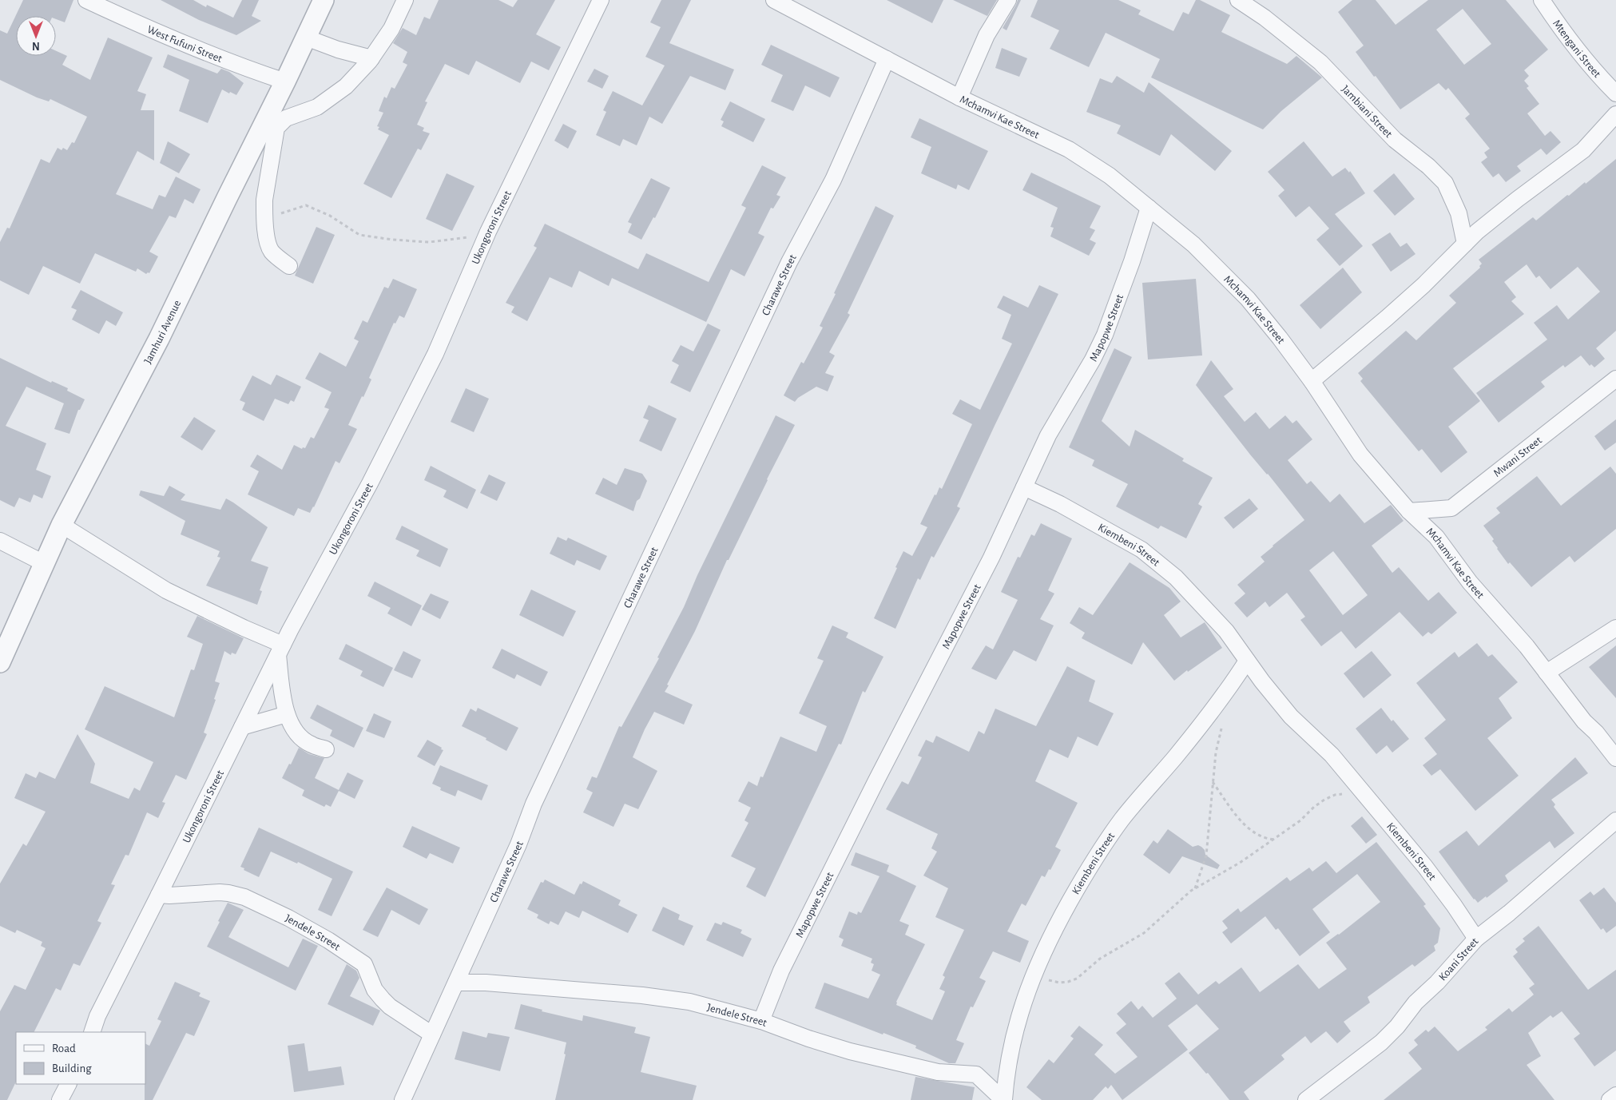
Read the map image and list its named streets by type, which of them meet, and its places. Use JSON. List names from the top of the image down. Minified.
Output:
{"streets":{"street":["West Fufuni Street","Mtengani Street","Jambiani Street","Mchamvi Kae Street","Ukongoroni Street","Charawe Street","Mapopwe Street","Jamhuri Avenue","Mwani Street","Kiembeni Street","Jendele Street","Koani Street"]},"crossings":[["West Fufuni Street","Jamhuri Avenue"],["Mchamvi Kae Street","Charawe Street"],["Mchamvi Kae Street","Mapopwe Street"],["Mchamvi Kae Street","Mwani Street"],["Ukongoroni Street","Jendele Street"],["Charawe Street","Jendele Street"],["Mapopwe Street","Kiembeni Street"],["Mapopwe Street","Jendele Street"],["Kiembeni Street","Jendele Street"],["Kiembeni Street","Koani Street"]],"legend":["Road","Building"],"north":"bottom"}
